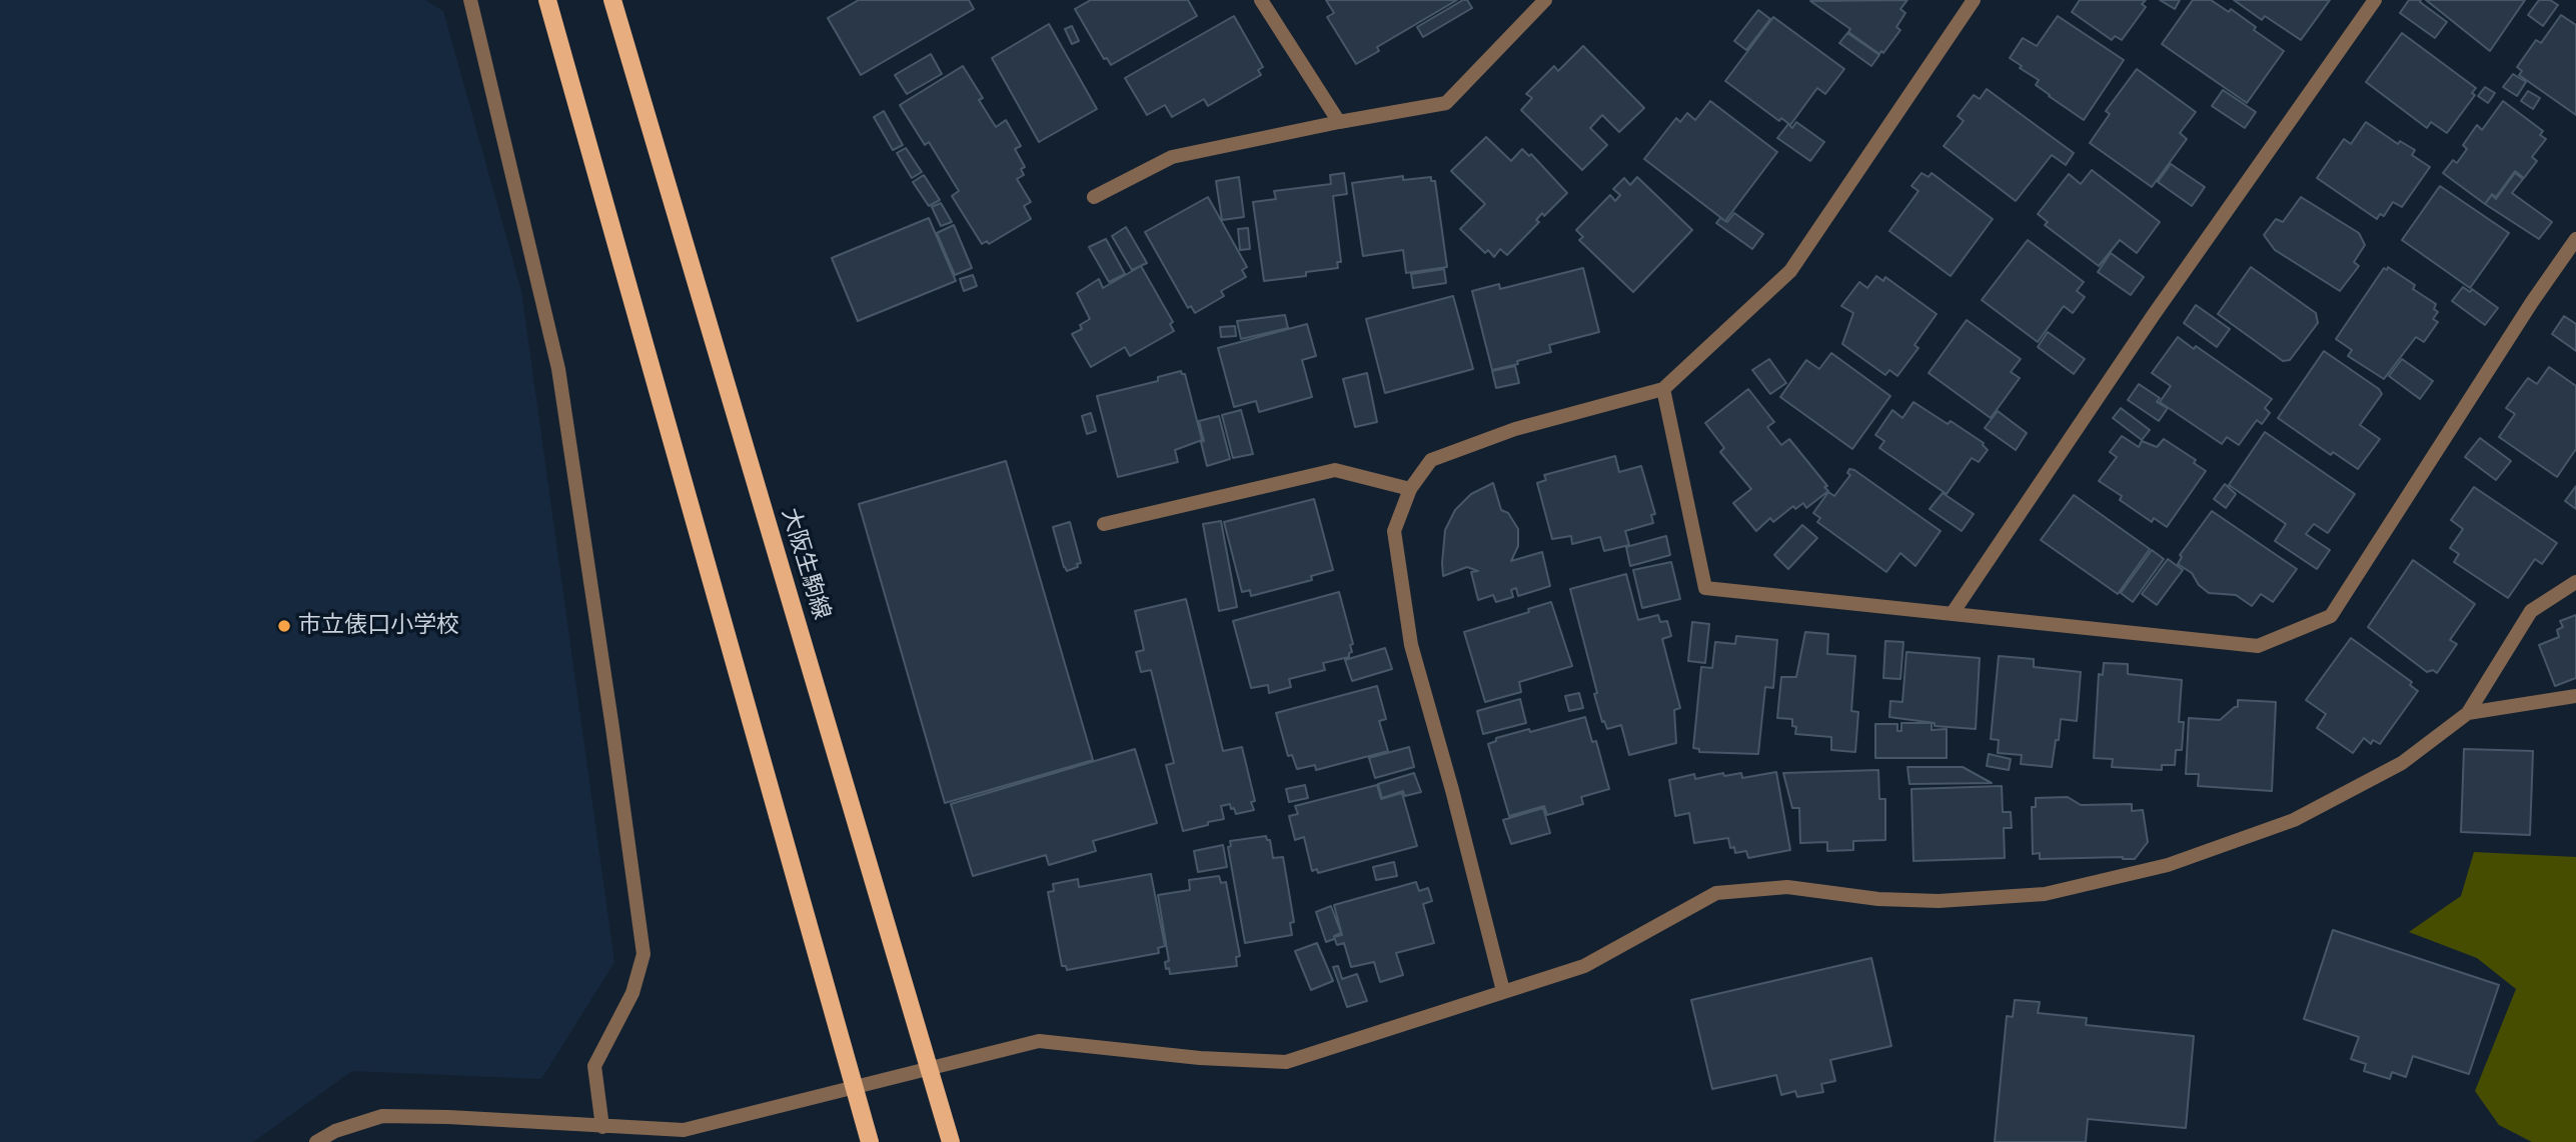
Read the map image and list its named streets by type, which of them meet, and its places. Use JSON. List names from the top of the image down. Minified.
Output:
{"streets":{"main road":["大阪生駒線"]},"places":["市立俵口小学校"]}
